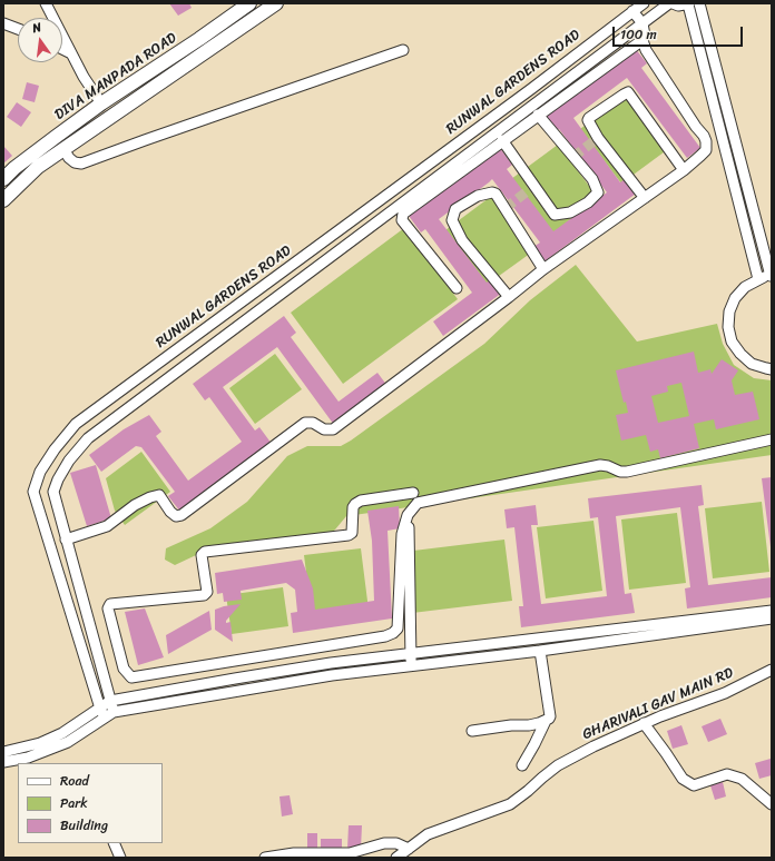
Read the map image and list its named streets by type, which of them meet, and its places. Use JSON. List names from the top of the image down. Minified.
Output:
{"streets":{"street":["DIVA MANPADA ROAD","RUNWAL GARDENS ROAD","GHARIVALI GAV MAIN RD"]},"legend":["Road","Park","Building"],"scale_bar":"100 m","north":"top"}
